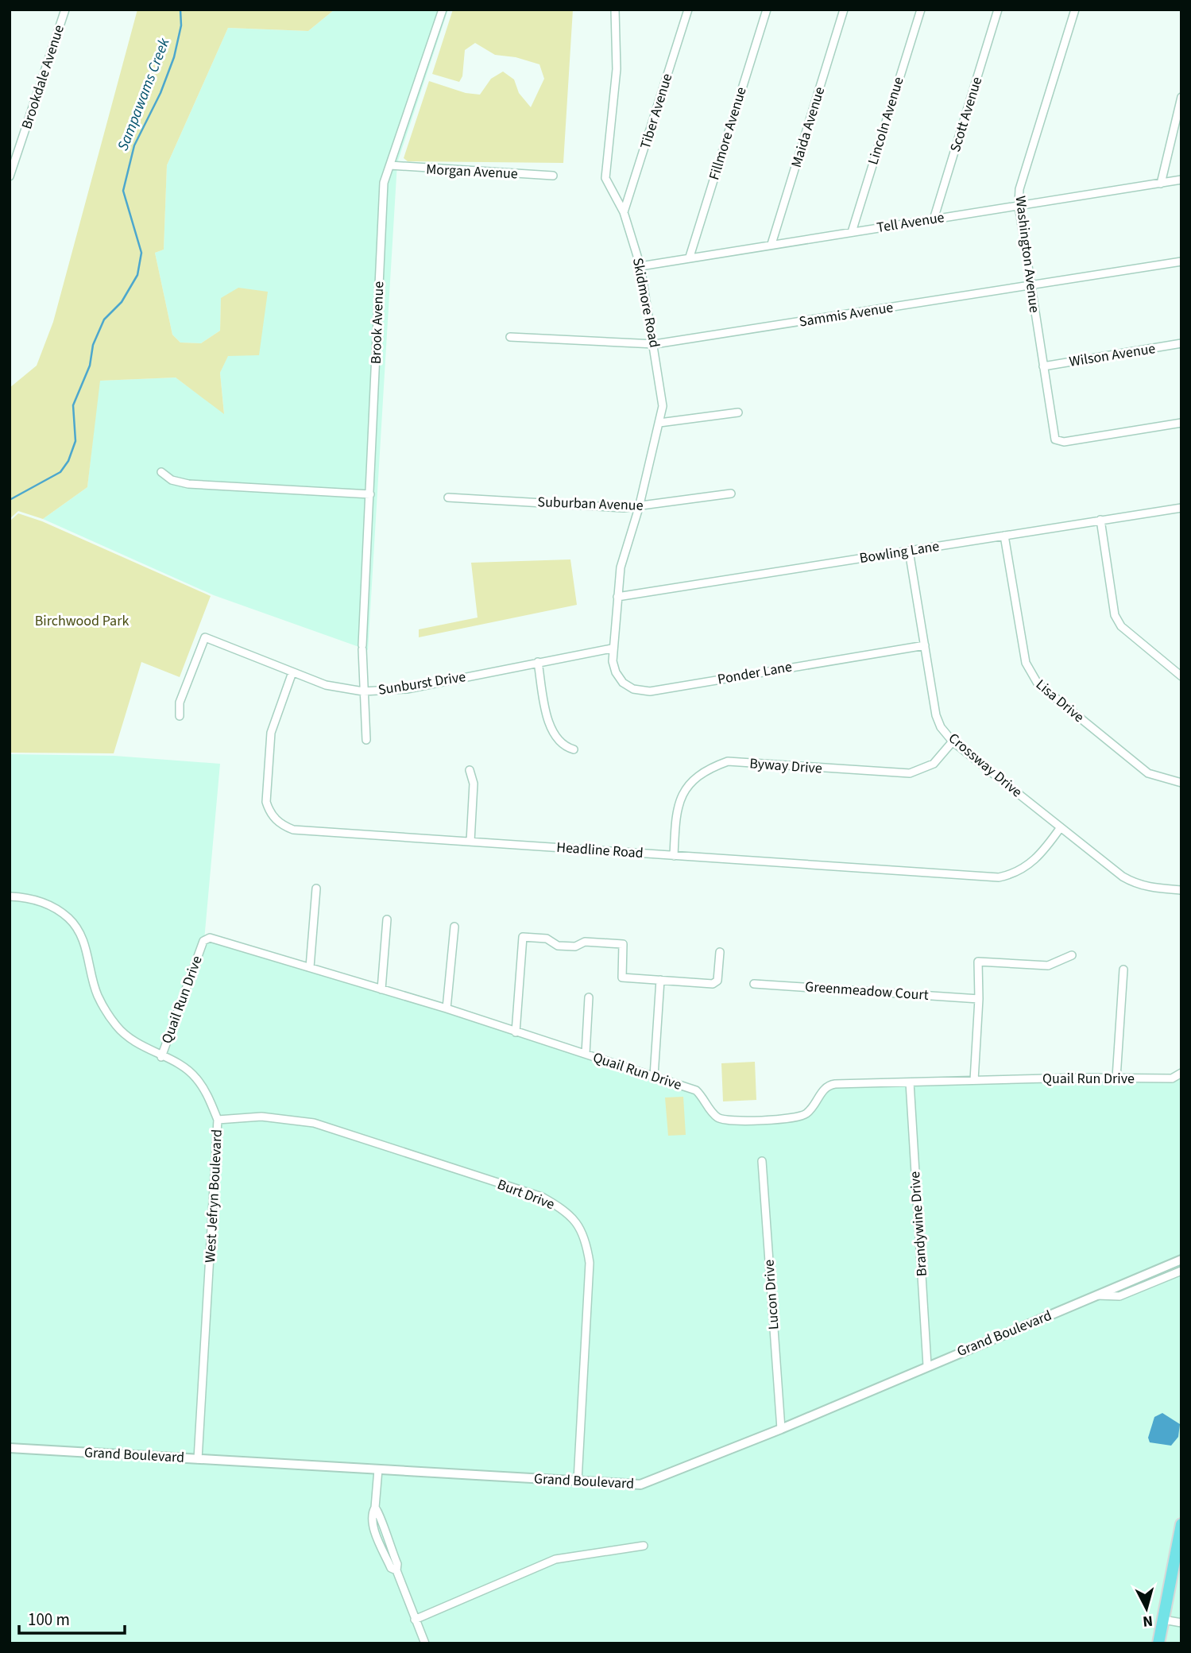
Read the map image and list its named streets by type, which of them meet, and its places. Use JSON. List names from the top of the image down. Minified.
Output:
{"streets":{"street":["Brookdale Avenue","Tiber Avenue","Scott Avenue","Lincoln Avenue","Maida Avenue","Fillmore Avenue","Morgan Avenue","Tell Avenue","Washington Avenue","Skidmore Road","Sammis Avenue","Brook Avenue","Wilson Avenue","Suburban Avenue","Bowling Lane","Ponder Lane","Sunburst Drive","Lisa Drive","Crossway Drive","Byway Drive","Headline Road","Greenmeadow Court","Quail Run Drive","Burt Drive","West Jefryn Boulevard","Brandywine Drive","Lucon Drive","Grand Boulevard"]},"crossings":[["Tiber Avenue","Skidmore Road"],["Scott Avenue","Tell Avenue"],["Lincoln Avenue","Tell Avenue"],["Maida Avenue","Tell Avenue"],["Fillmore Avenue","Tell Avenue"],["Morgan Avenue","Brook Avenue"],["Tell Avenue","Washington Avenue"],["Tell Avenue","Skidmore Road"],["Washington Avenue","Sammis Avenue"],["Washington Avenue","Wilson Avenue"],["Skidmore Road","Sammis Avenue"],["Skidmore Road","Suburban Avenue"],["Skidmore Road","Bowling Lane"],["Skidmore Road","Ponder Lane"],["Skidmore Road","Sunburst Drive"],["Brook Avenue","Sunburst Drive"],["Bowling Lane","Lisa Drive"],["Bowling Lane","Crossway Drive"],["Ponder Lane","Sunburst Drive"],["Ponder Lane","Crossway Drive"],["Sunburst Drive","Headline Road"],["Crossway Drive","Byway Drive"],["Crossway Drive","Headline Road"],["Byway Drive","Headline Road"],["Quail Run Drive","West Jefryn Boulevard"],["Quail Run Drive","Brandywine Drive"],["Burt Drive","West Jefryn Boulevard"],["Burt Drive","Grand Boulevard"],["West Jefryn Boulevard","Grand Boulevard"],["Brandywine Drive","Grand Boulevard"],["Lucon Drive","Grand Boulevard"]],"water":["Sampawams Creek"],"parks":["Birchwood Park"],"scale_bar":"100 m","north":"bottom"}
